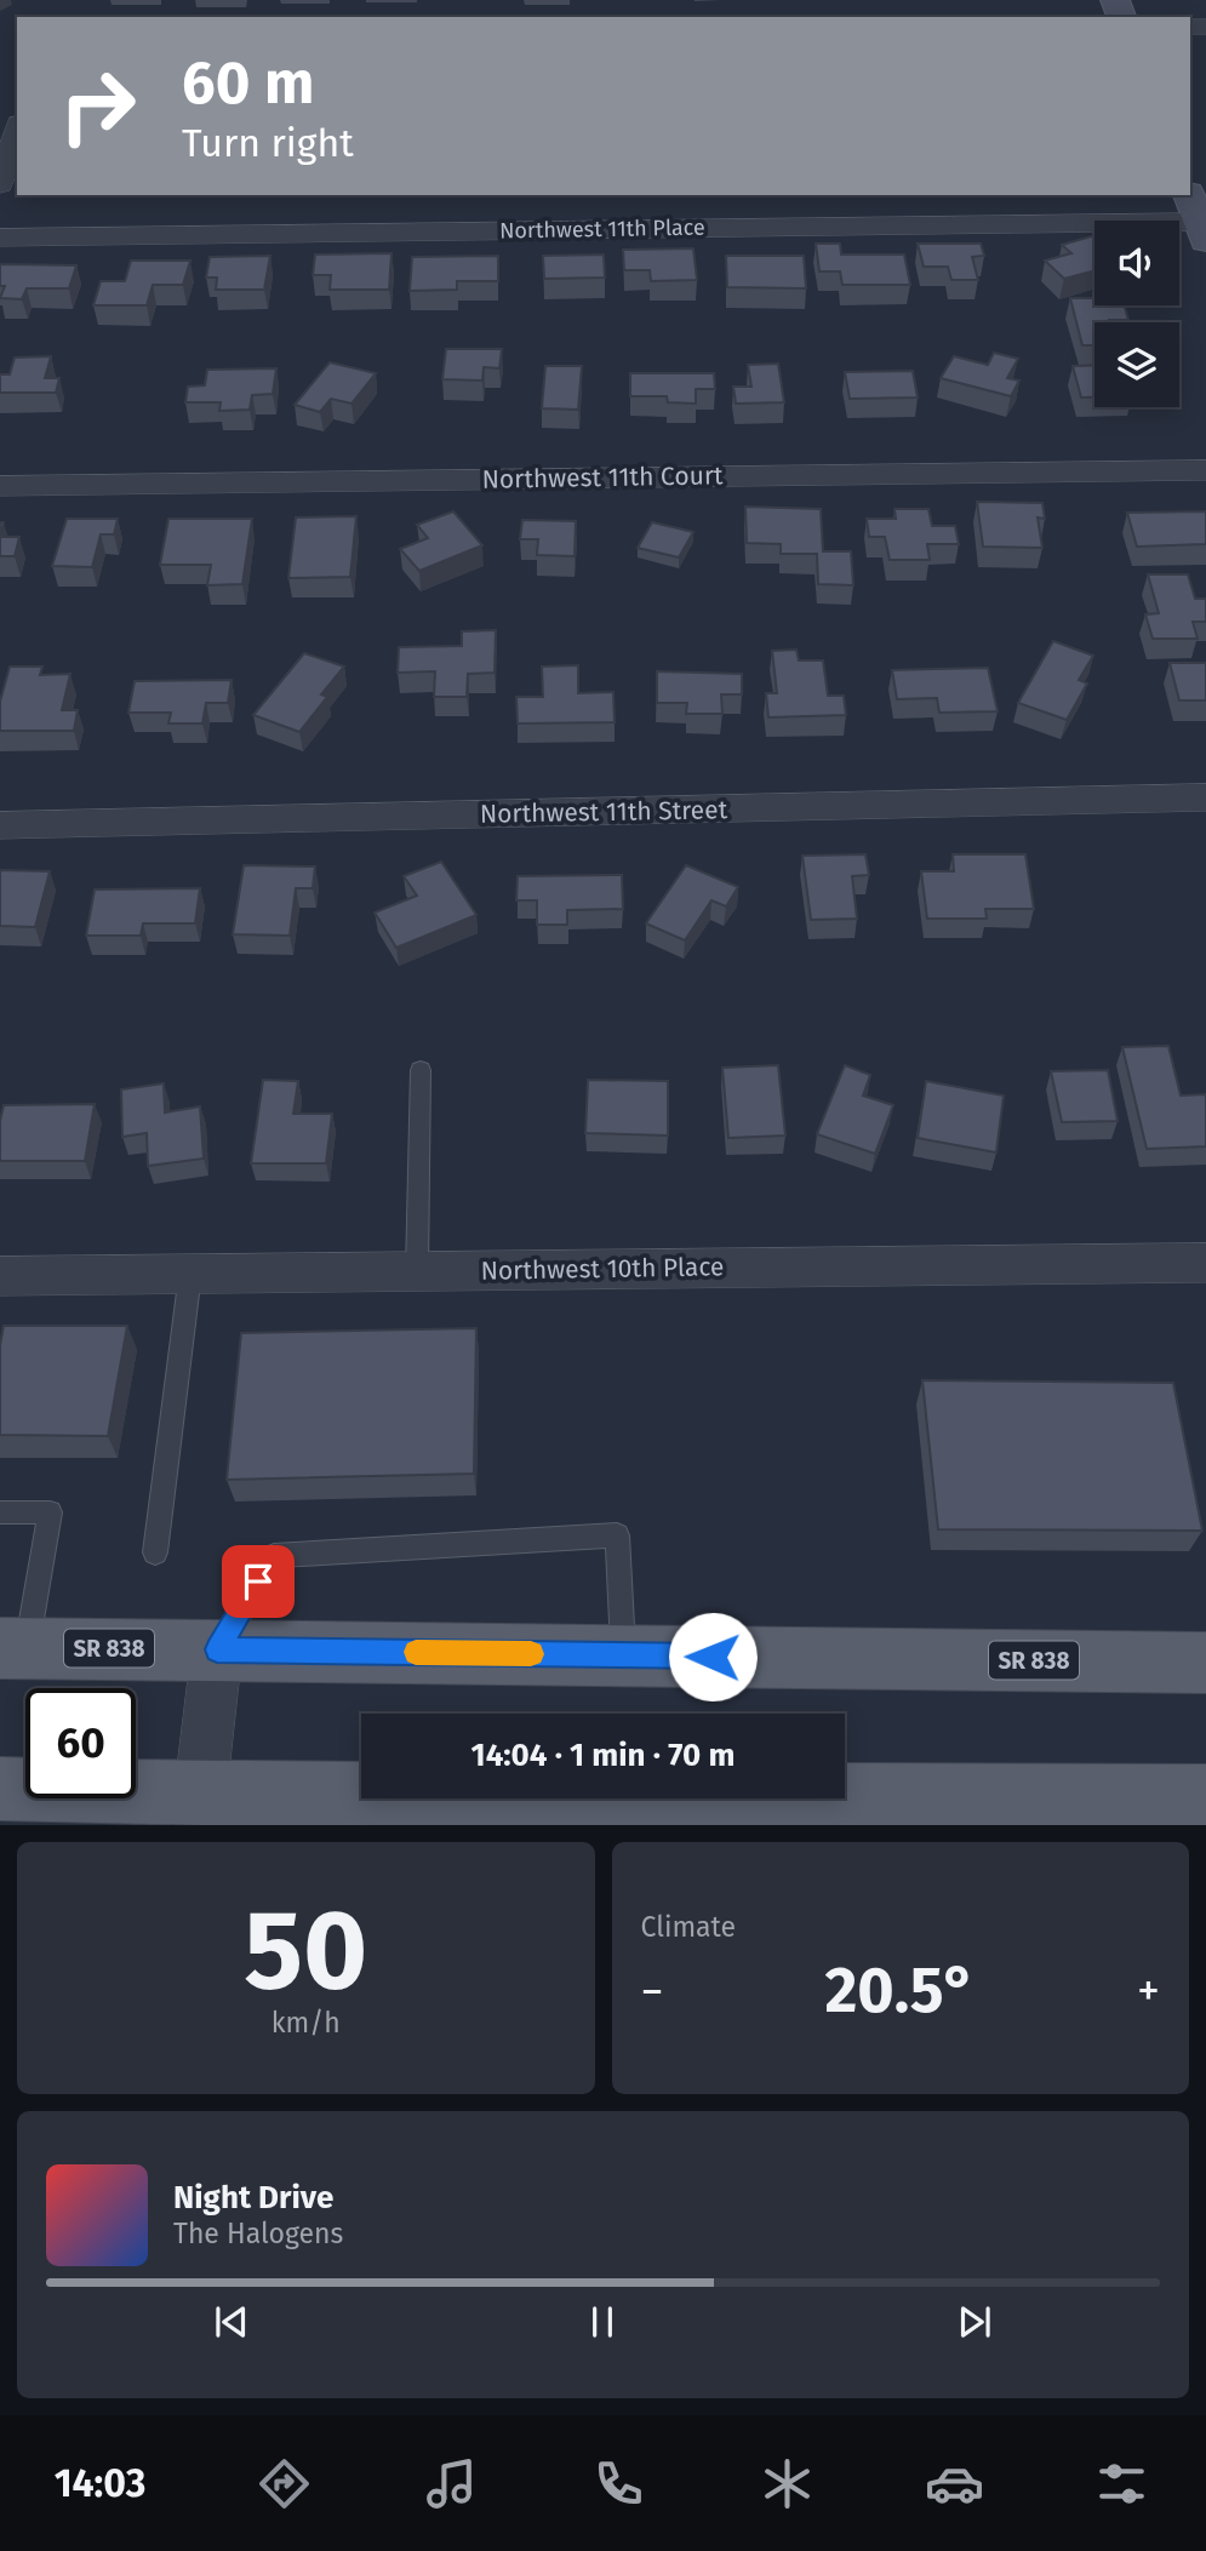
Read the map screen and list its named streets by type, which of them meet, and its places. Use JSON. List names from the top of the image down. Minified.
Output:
{"streets":{"main road":["SR 838"],"street":["Northwest 11th Place","Northwest 11th Court","Northwest 11th Street","Northwest 10th Place"]},"page":{"turn":["60 m","Turn right"],"limit":"60","trip":"14:04 · 1 min · 70 m","tile":[["50","km/h"],"Climate"],"heat":["−","20.5°","+"],"song":["Night Drive","The Halogens"],"tabs":"14:03"}}
